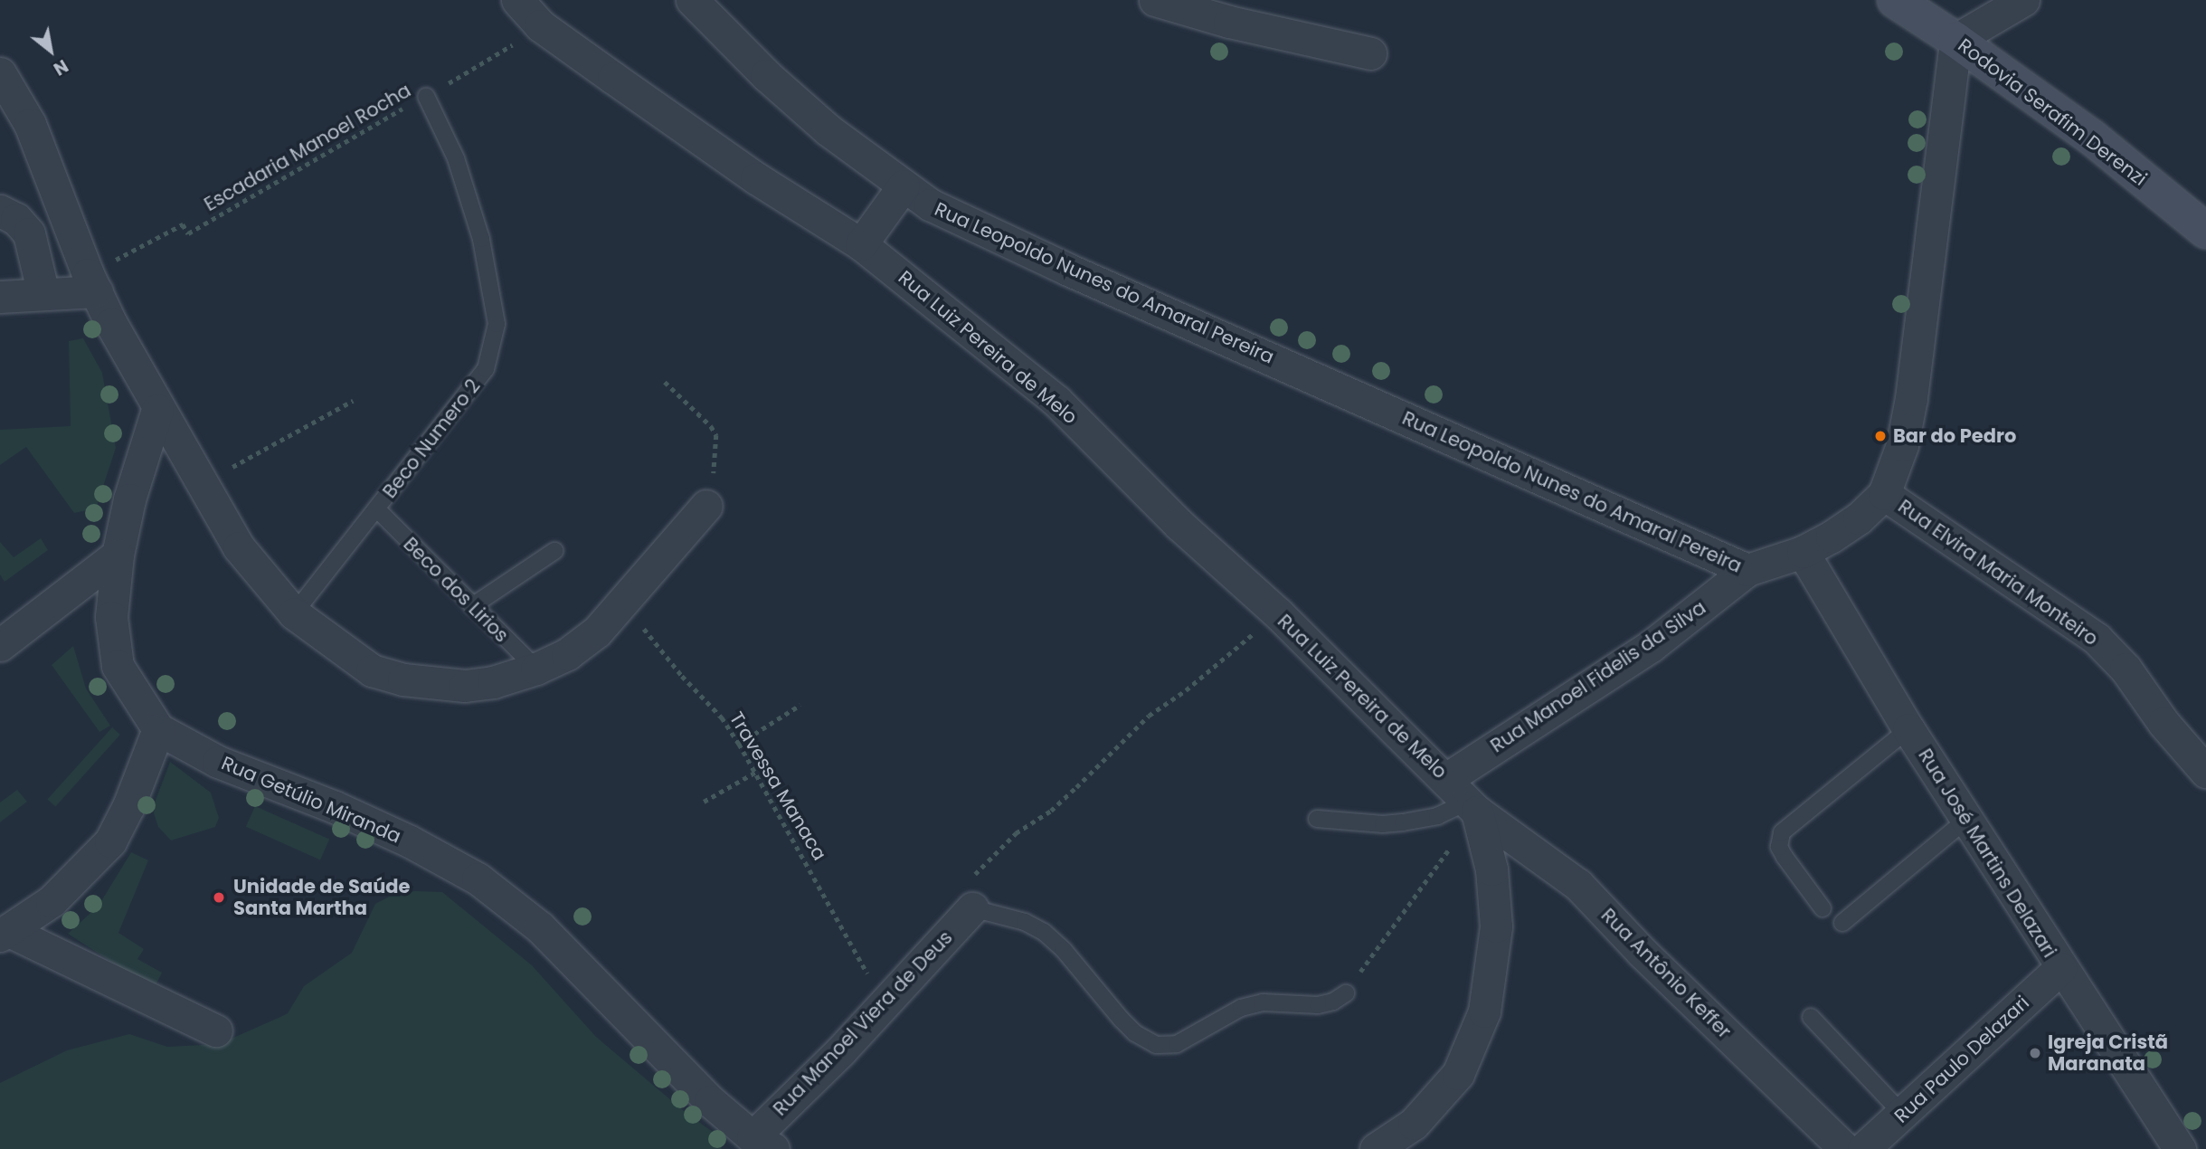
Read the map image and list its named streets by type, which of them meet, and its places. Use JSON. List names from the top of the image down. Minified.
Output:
{"streets":{"main road":["Rodovia Serafim Derenzi"],"street":["Rua Leopoldo Nunes do Amaral Pereira","Rua Luiz Pereira de Melo","Rua Elvira Maria Monteiro","Rua Manoel Fidelis da Silva","Rua Getúlio Miranda","Rua José Martins Delazari","Rua Antônio Keffer","Rua Manoel Viera de Deus","Rua Paulo Delazari"],"lane":["Beco Numero 2","Beco dos Lirios"],"path":["Escadaria Manoel Rocha","Travessa Manaca"]},"crossings":[["Rodovia Serafim Derenzi","Rua Leopoldo Nunes do Amaral Pereira"],["Escadaria Manoel Rocha","Rua Luiz Pereira de Melo"],["Escadaria Manoel Rocha","Beco Numero 2"],["Rua Leopoldo Nunes do Amaral Pereira","Rua Elvira Maria Monteiro"],["Rua Leopoldo Nunes do Amaral Pereira","Rua Manoel Fidelis da Silva"],["Rua Leopoldo Nunes do Amaral Pereira","Rua José Martins Delazari"],["Rua Luiz Pereira de Melo","Rua Manoel Fidelis da Silva"],["Rua Luiz Pereira de Melo","Rua Antônio Keffer"],["Beco Numero 2","Beco dos Lirios"],["Travessa Manaca","Rua Manoel Viera de Deus"],["Rua Getúlio Miranda","Rua Manoel Viera de Deus"],["Rua José Martins Delazari","Rua Paulo Delazari"]],"places":["Bar do Pedro","Unidade de Saúde Santa Martha","Igreja Cristã Maranata"],"north":"bottom right"}
